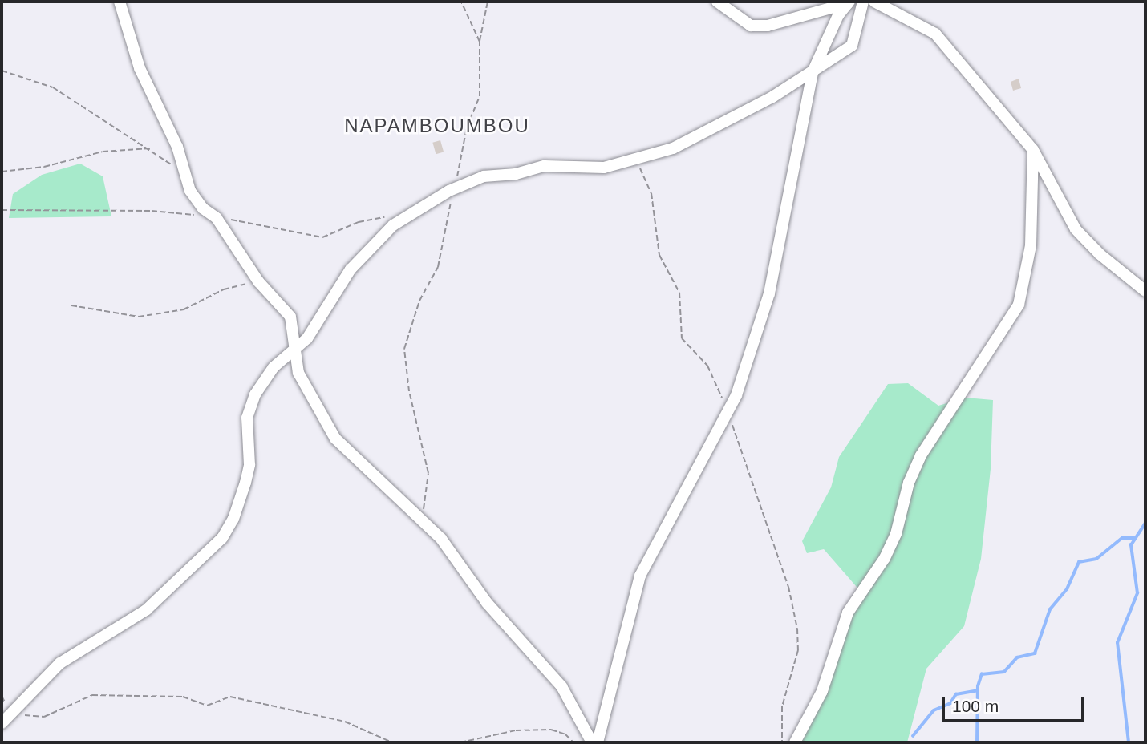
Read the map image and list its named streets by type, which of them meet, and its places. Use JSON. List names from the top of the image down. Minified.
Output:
{"districts":["NAPAMBOUMBOU"],"scale_bar":"100 m"}
